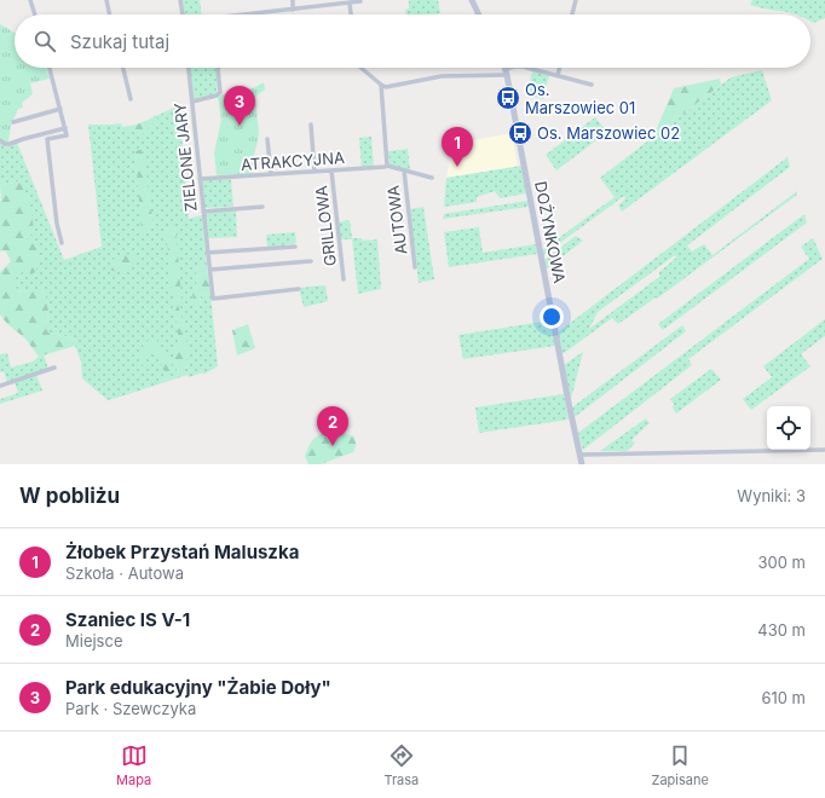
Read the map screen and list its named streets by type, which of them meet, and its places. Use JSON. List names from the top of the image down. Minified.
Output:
{"streets":{"street":["ZIELONE JARY","ATRAKCYJNA","AUTOWA","GRILLOWA","DOŻYNKOWA"]},"crossings":[["ZIELONE JARY","ATRAKCYJNA"],["ATRAKCYJNA","AUTOWA"],["ATRAKCYJNA","GRILLOWA"]],"places":{"bus stop":["Os. Marszowiec 01","Os. Marszowiec 02"]},"page":{"search":"Szukaj tutaj","pins":["3","1","2"],"heading":["W pobliżu","Wyniki: 3"],"list":[{"mark":"1","name":"Żłobek Przystań Maluszka","note":"Szkoła · Autowa","value":"300 m"},{"mark":"2","name":"Szaniec IS V-1","note":"Miejsce","value":"430 m"},{"mark":"3","name":"Park edukacyjny \"Żabie Doły\"","note":"Park · Szewczyka","value":"610 m"}],"nav":["Mapa","Trasa","Zapisane"]}}
